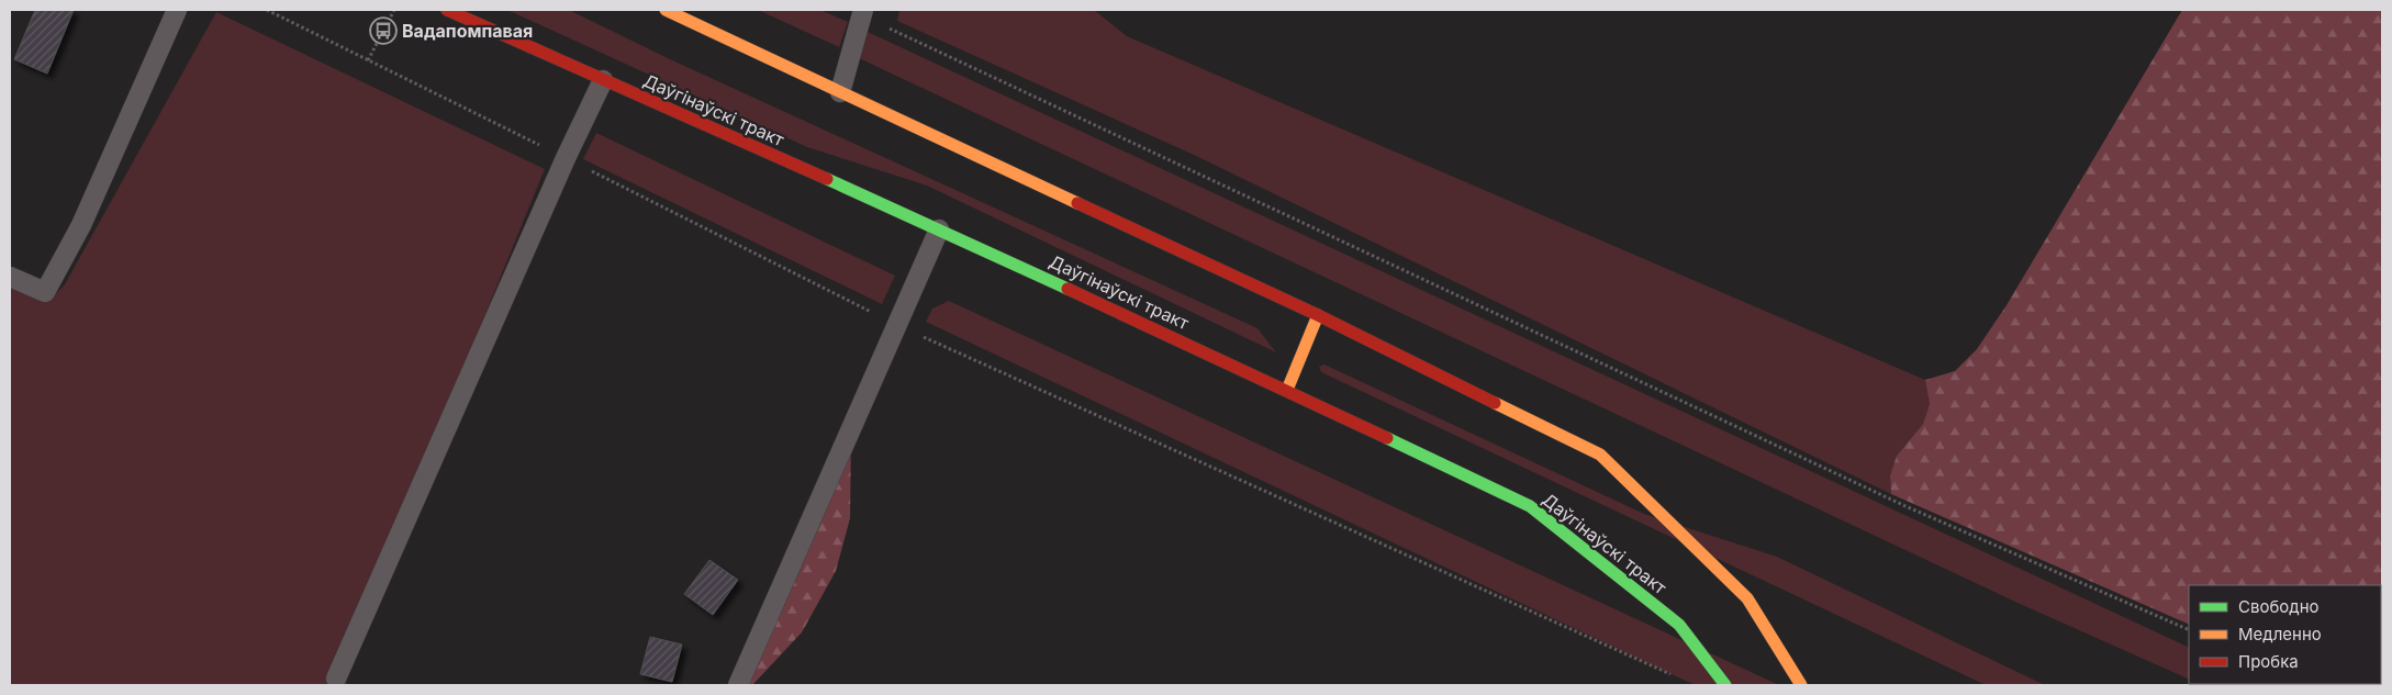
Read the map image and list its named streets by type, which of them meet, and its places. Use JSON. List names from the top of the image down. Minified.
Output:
{"streets":{"main road":["Даўгінаўскі тракт"]},"places":{"bus stop":["Вадапомпавая"]},"legend":["Свободно","Медленно","Пробка"]}
